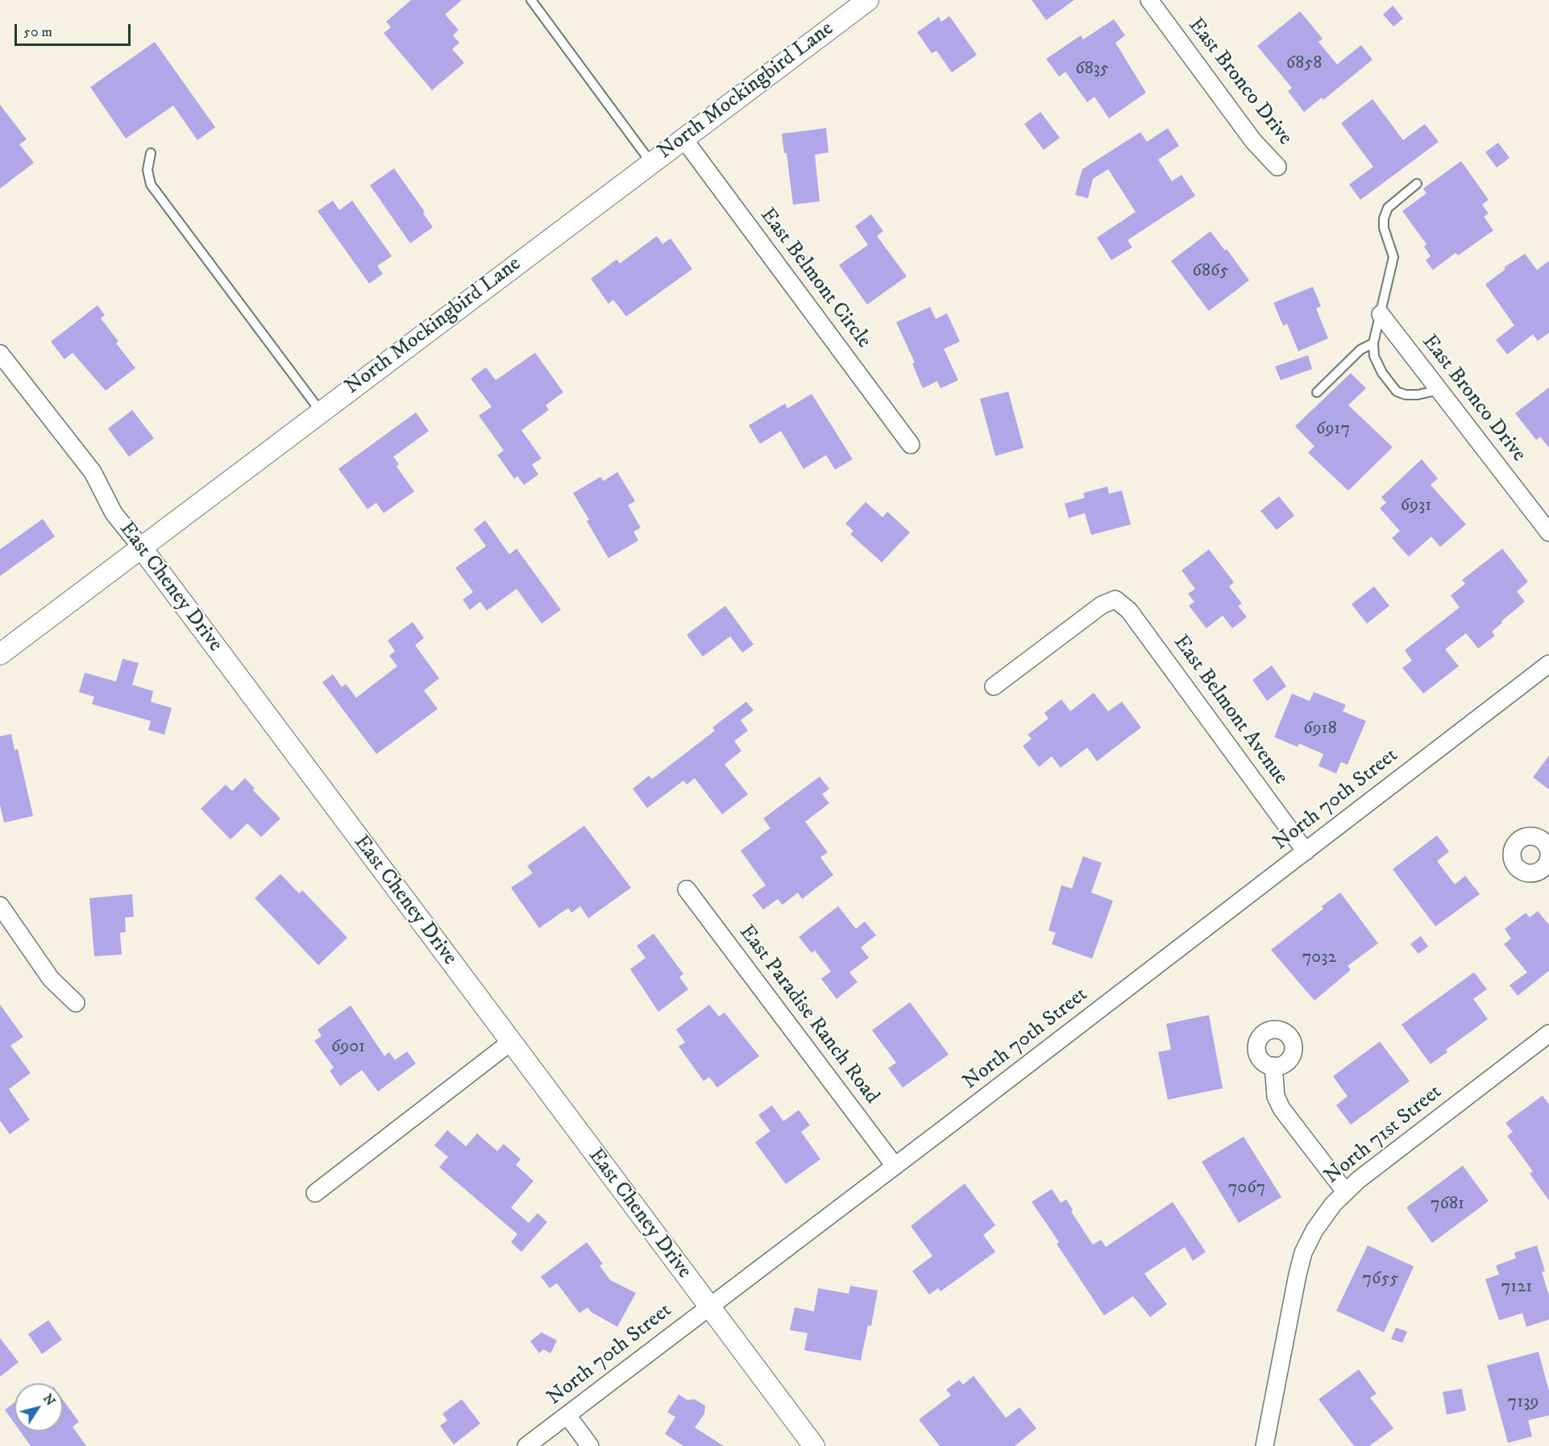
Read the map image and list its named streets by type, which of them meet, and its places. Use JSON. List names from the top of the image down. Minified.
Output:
{"streets":{"street":["East Bronco Drive","North Mockingbird Lane","East Belmont Circle","East Cheney Drive","East Belmont Avenue","North 70th Street","East Paradise Ranch Road","North 71st Street"]},"crossings":[["North Mockingbird Lane","East Belmont Circle"],["North Mockingbird Lane","East Cheney Drive"],["East Cheney Drive","North 70th Street"],["East Belmont Avenue","North 70th Street"],["North 70th Street","East Paradise Ranch Road"]],"house_numbers":["6858","6835","6865","6917","6931","6918","7032","6901","7067","7681","7655","7121","7139"],"scale_bar":"50 m","north":"top right"}
